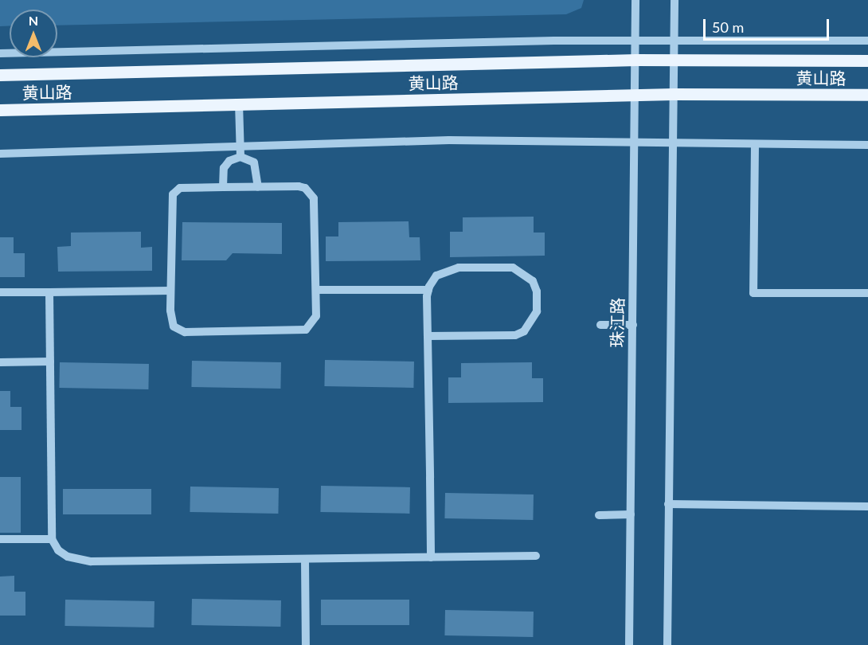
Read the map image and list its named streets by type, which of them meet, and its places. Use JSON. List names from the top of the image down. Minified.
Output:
{"streets":{"main road":["黄山路"],"street":["珠江路"]},"crossings":[["黄山路","珠江路"]],"scale_bar":"50 m","north":"top"}
